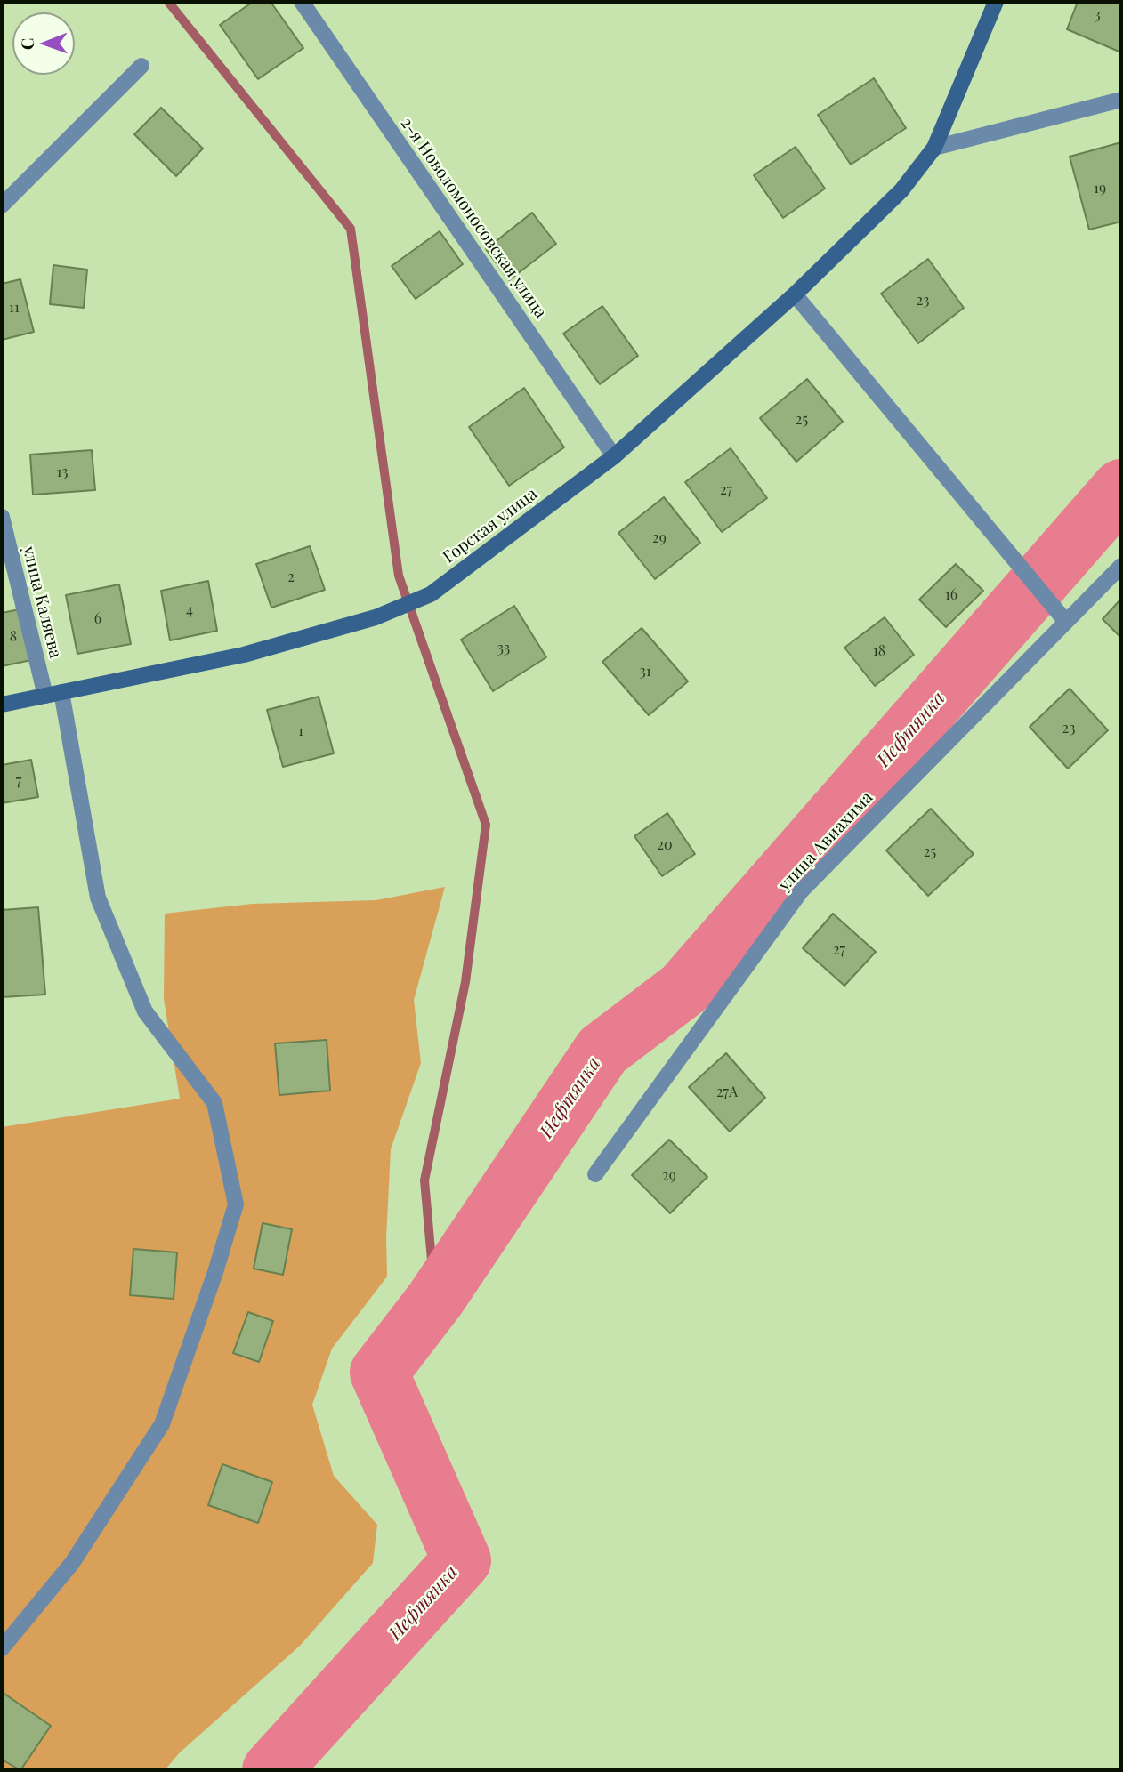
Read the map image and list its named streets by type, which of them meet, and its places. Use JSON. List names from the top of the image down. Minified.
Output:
{"streets":{"main road":["Горская улица"],"street":["2-я Новоломоносовская улица","улица Каляева","улица Авиахима"]},"crossings":[["2-я Новоломоносовская улица","Горская улица"],["Горская улица","улица Каляева"]],"water":["Нефтянка"],"house_numbers":["3","19","23","11","25","13","27","29","2","16","4","6","8","33","18","31","23","1","7","20","25","27","27А","29"],"north":"left"}
